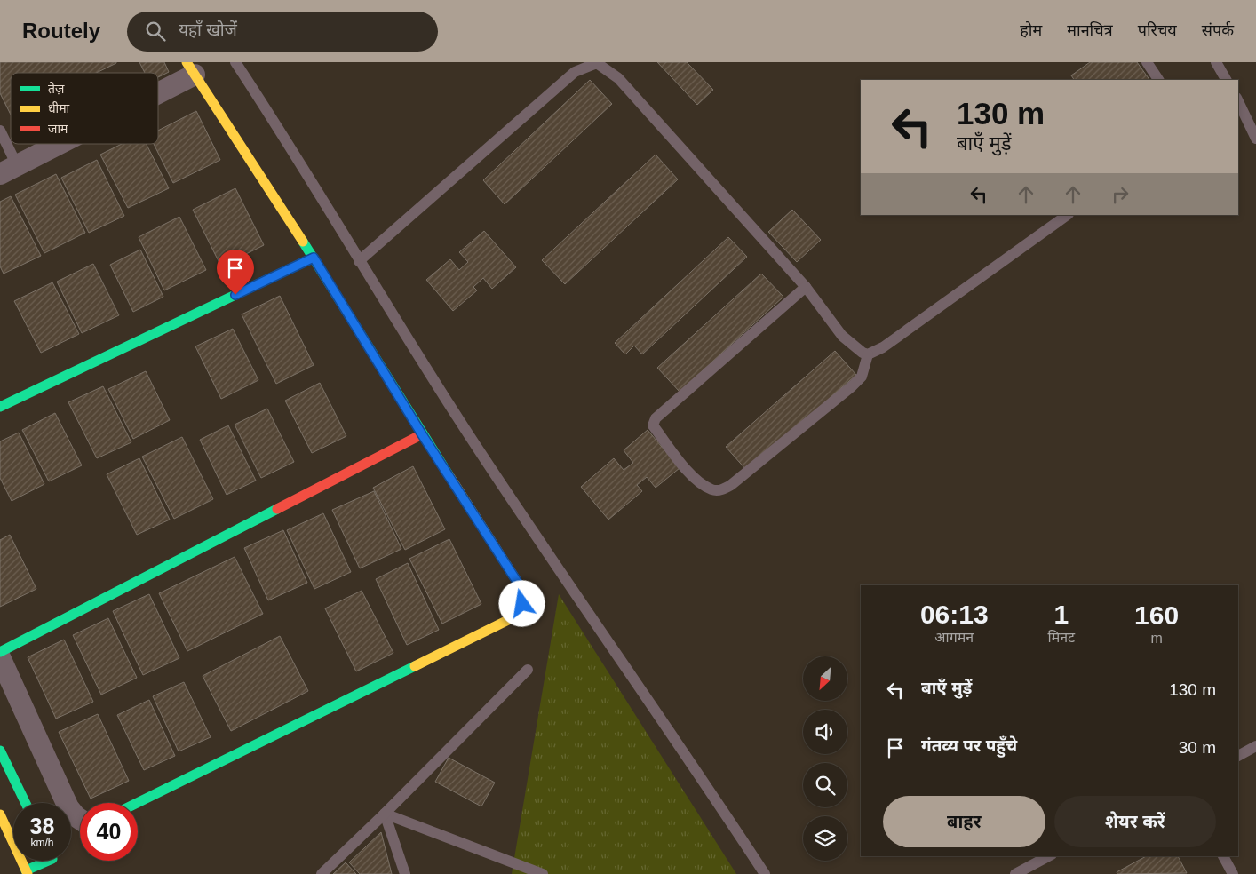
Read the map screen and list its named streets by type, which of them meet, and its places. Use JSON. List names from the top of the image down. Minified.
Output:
{"legend":["तेज़","धीमा","जाम"],"north":"bottom left","page":{"header":"Routely","search":"यहाँ खोजें","nav":["होम","मानचित्र","परिचय","संपर्क"],"turn":["130 m","बाएँ मुड़ें"],"eta":["06:13","आगमन","1","मिनट","160","m"],"list":[{"name":"बाएँ मुड़ें","value":"130 m"},{"name":"गंतव्य पर पहुँचे","value":"30 m"}],"buttons":["बाहर","शेयर करें"],"speed":"38 km/h","limit":"40"}}
